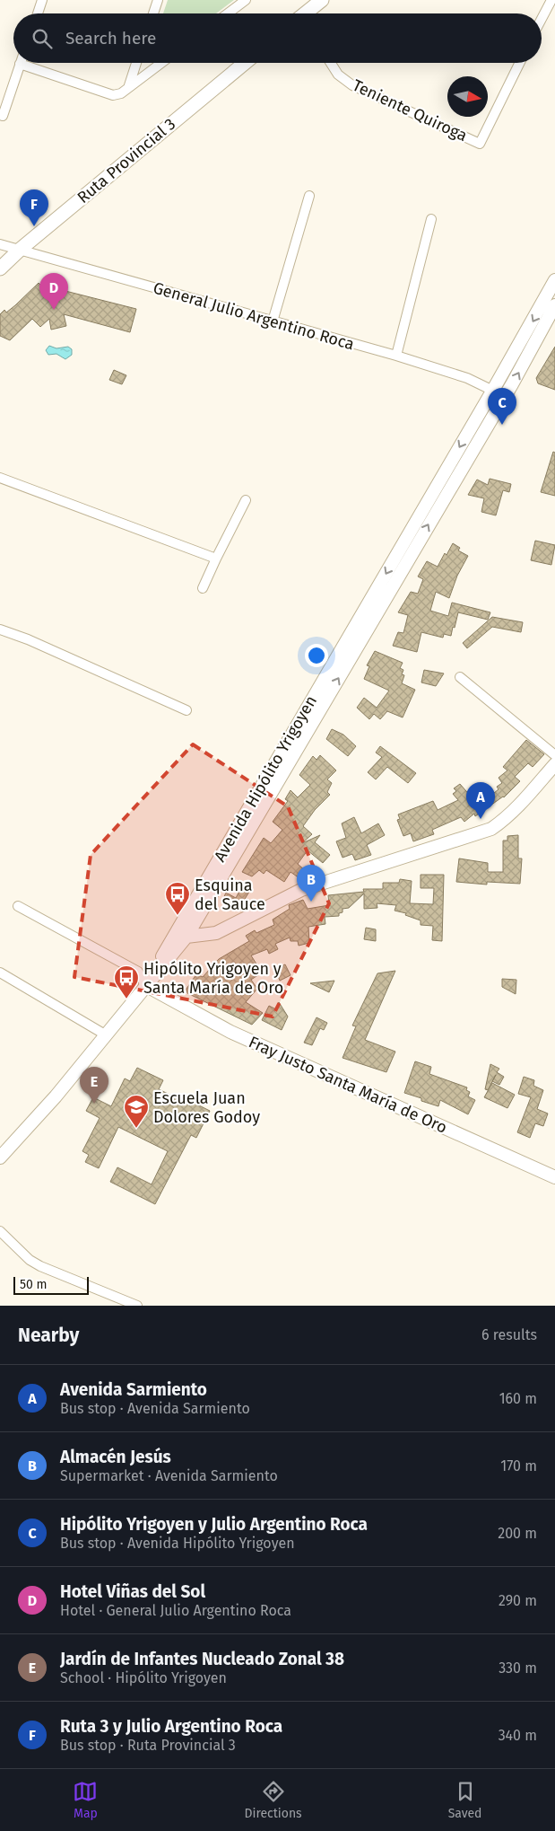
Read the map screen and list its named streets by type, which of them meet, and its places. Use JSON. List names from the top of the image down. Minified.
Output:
{"streets":{"main road":["Ruta Provincial 3","Avenida Hipólito Yrigoyen","Fray Justo Santa María de Oro"],"street":["Teniente Quiroga","General Julio Argentino Roca"]},"crossings":[["Ruta Provincial 3","General Julio Argentino Roca"],["General Julio Argentino Roca","Avenida Hipólito Yrigoyen"],["Avenida Hipólito Yrigoyen","Fray Justo Santa María de Oro"]],"places":{"bus stop":["Esquina del Sauce","Hipólito Yrigoyen y Santa María de Oro"],"school or university":["Escuela Juan Dolores Godoy"]},"scale_bar":"50 m","north":"right","page":{"search":"Search here","pins":["F","D","C","A","B","E"],"scale":"50 m","heading":["Nearby","6 results"],"list":[{"mark":"A","name":"Avenida Sarmiento","note":"Bus stop · Avenida Sarmiento","value":"160 m"},{"mark":"B","name":"Almacén Jesús","note":"Supermarket · Avenida Sarmiento","value":"170 m"},{"mark":"C","name":"Hipólito Yrigoyen y Julio Argentino Roca","note":"Bus stop · Avenida Hipólito Yrigoyen","value":"200 m"},{"mark":"D","name":"Hotel Viñas del Sol","note":"Hotel · General Julio Argentino Roca","value":"290 m"},{"mark":"E","name":"Jardín de Infantes Nucleado Zonal 38","note":"School · Hipólito Yrigoyen","value":"330 m"},{"mark":"F","name":"Ruta 3 y Julio Argentino Roca","note":"Bus stop · Ruta Provincial 3","value":"340 m"}],"nav":["Map","Directions","Saved"]}}
